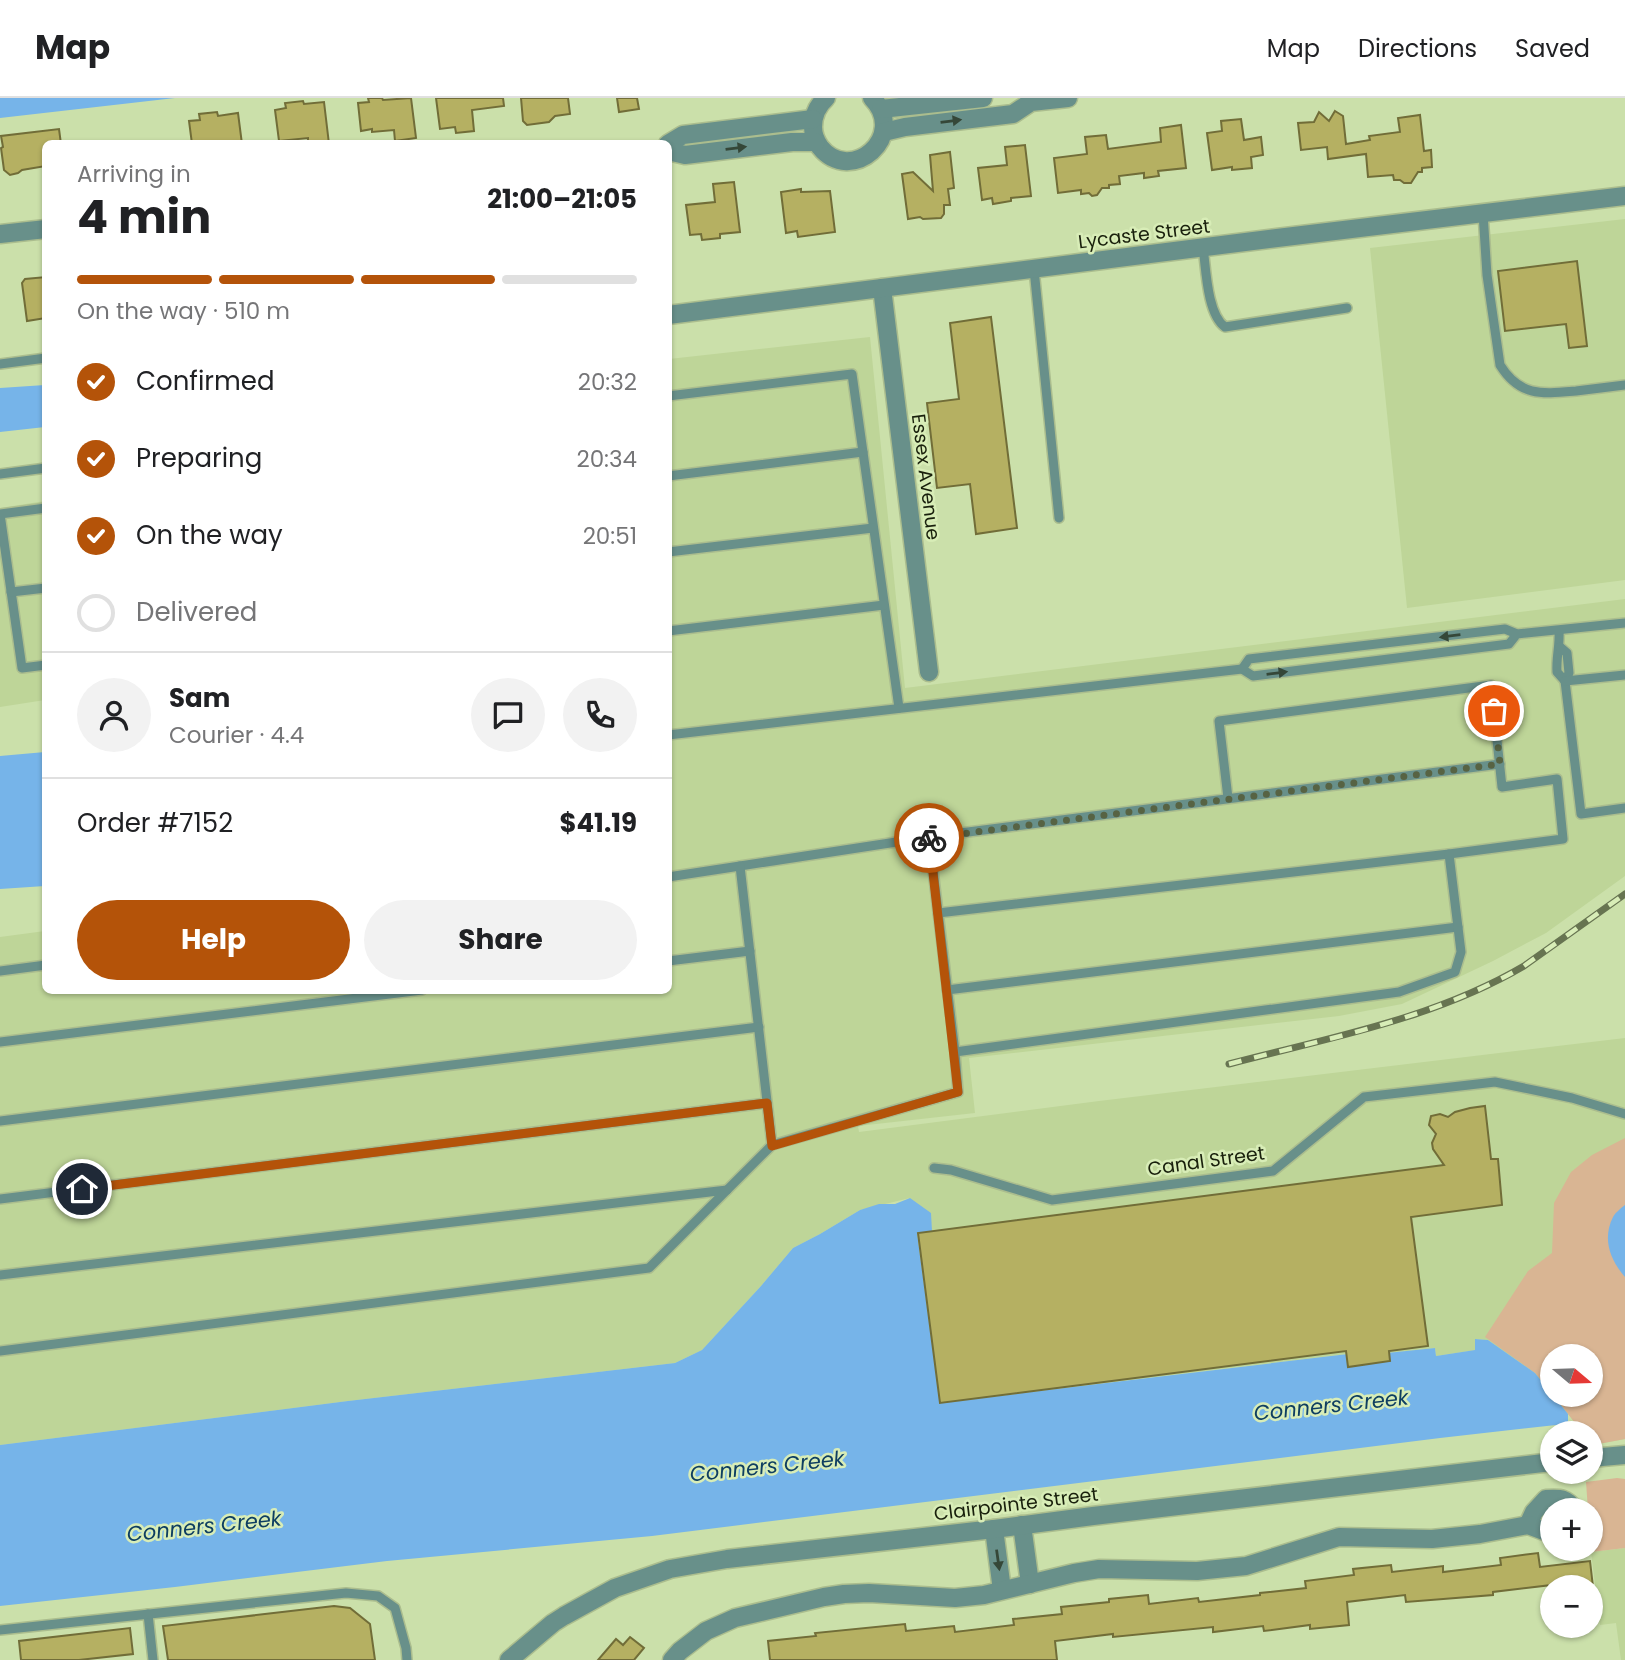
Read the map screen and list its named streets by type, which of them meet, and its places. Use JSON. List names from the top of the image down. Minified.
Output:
{"streets":{"street":["Lycaste Street","Essex Avenue","Clairpointe Street"],"lane":["Canal Street"]},"crossings":[["Lycaste Street","Essex Avenue"]],"water":["Conners Creek"],"north":"right","page":{"header":"Map","nav":["Map","Directions","Saved"],"heading":["4 min","Arriving in","21:00–21:05"],"panel":["Sam","Courier · 4.4","Order #7152","$41.19"],"bar":"On the way · 510 m","list":[["Confirmed","20:32"],["Preparing","20:34"],["On the way","20:51"],"Delivered"],"buttons":["Help","Share"],"map_buttons":["+","−"]}}
